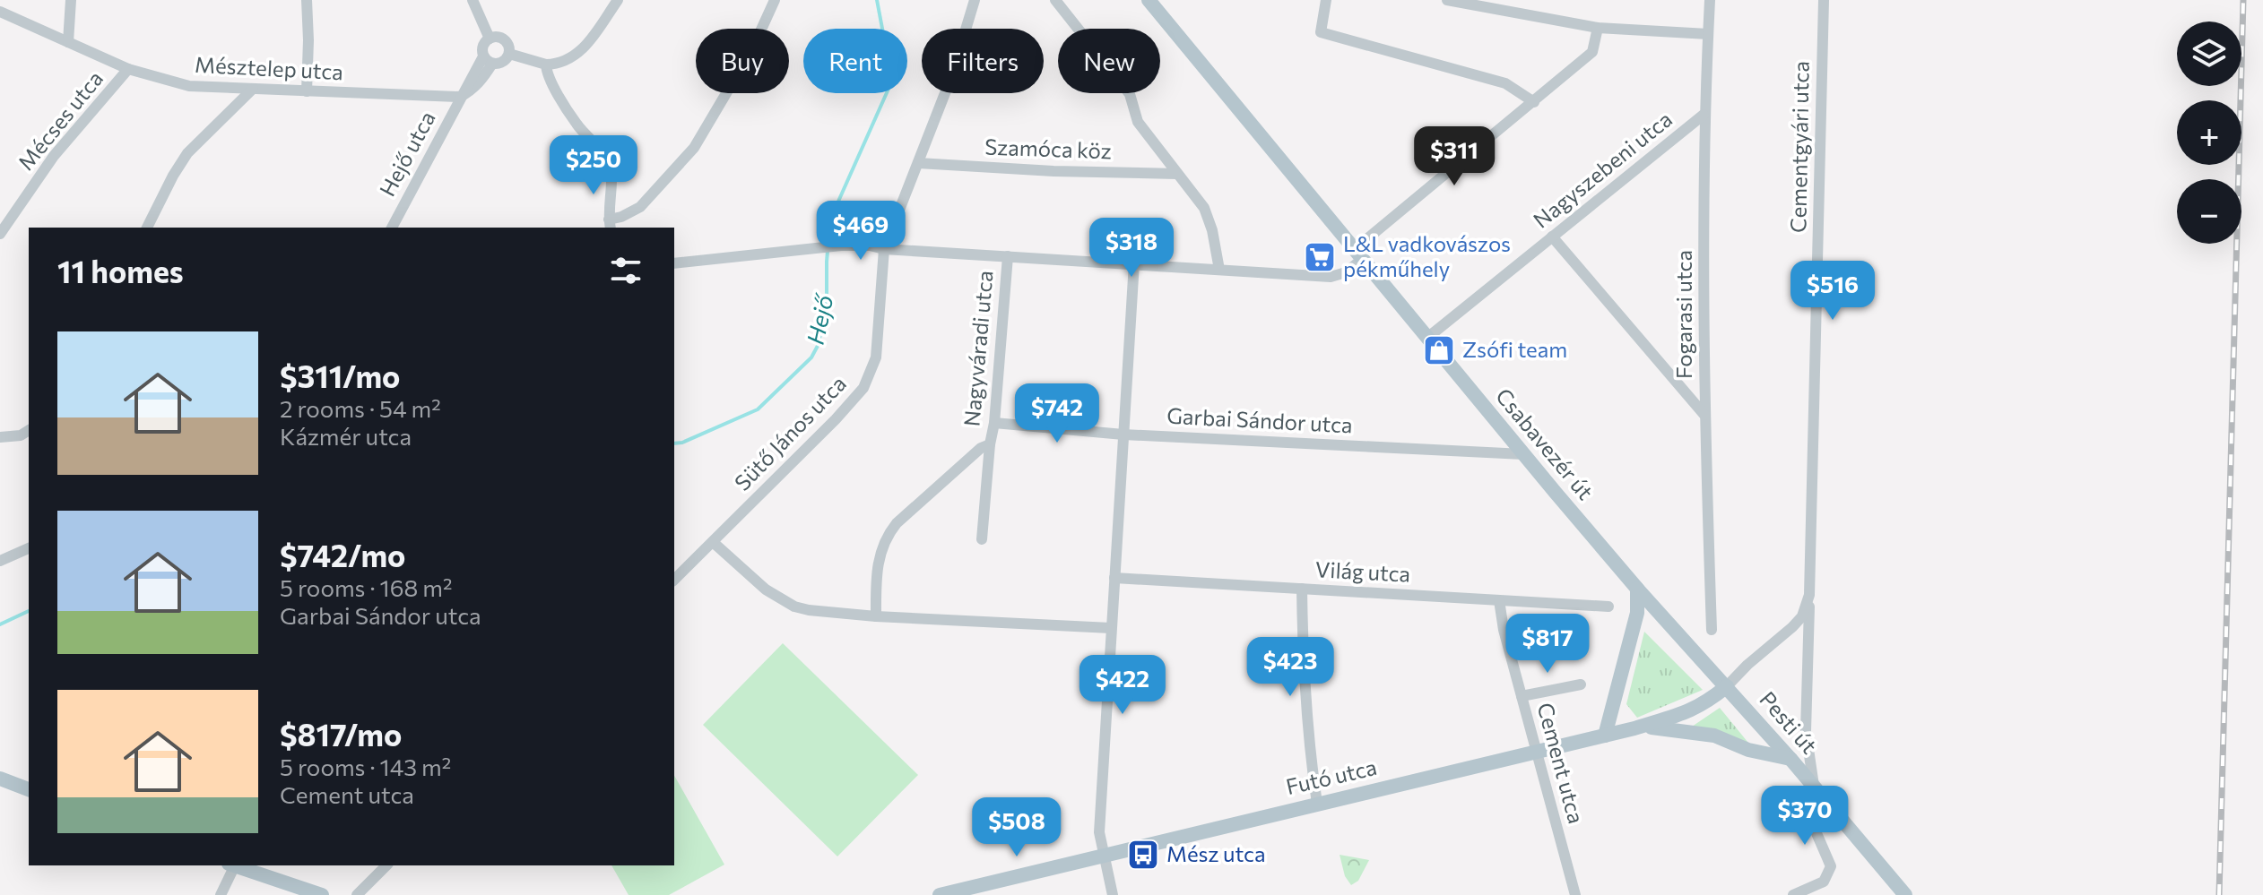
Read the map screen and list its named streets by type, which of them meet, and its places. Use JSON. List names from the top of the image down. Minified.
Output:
{"streets":{"main road":["Csabavezér út","Pesti út","Futó utca"],"street":["Mésztelep utca","Mécses utca","Cementgyári utca","Szamóca köz","Hejő utca","Nagyszebeni utca","Fogarasi utca","Nagyváradi utca","Garbai Sándor utca","Sütő János utca","Világ utca","Cement utca"]},"crossings":[["Mésztelep utca","Mécses utca"],["Mésztelep utca","Hejő utca"],["Cementgyári utca","Pesti út"],["Cementgyári utca","Futó utca"],["Szamóca köz","Sütő János utca"],["Nagyszebeni utca","Fogarasi utca"],["Nagyszebeni utca","Csabavezér út"],["Nagyváradi utca","Garbai Sándor utca"],["Garbai Sándor utca","Csabavezér út"],["Csabavezér út","Pesti út"],["Világ utca","Cement utca"],["Pesti út","Futó utca"],["Cement utca","Futó utca"]],"water":["Hejő"],"places":{"supermarket":["L&L vadkovászos pékműhely"],"shop":["Zsófi team"],"bus stop":["Mész utca"]},"page":{"map_buttons":["+","−"],"chip":["Buy","Rent","Filters","New"],"price":["$311","$250","$469","$318","$516","$742","$817","$423","$422","$370","$508"],"heading":"11 homes","list":[{"name":"$311/mo","note":"2 rooms · 54 m² · Kázmér utca"},{"name":"$742/mo","note":"5 rooms · 168 m² · Garbai Sándor utca"},{"name":"$817/mo","note":"5 rooms · 143 m² · Cement utca"}]}}
